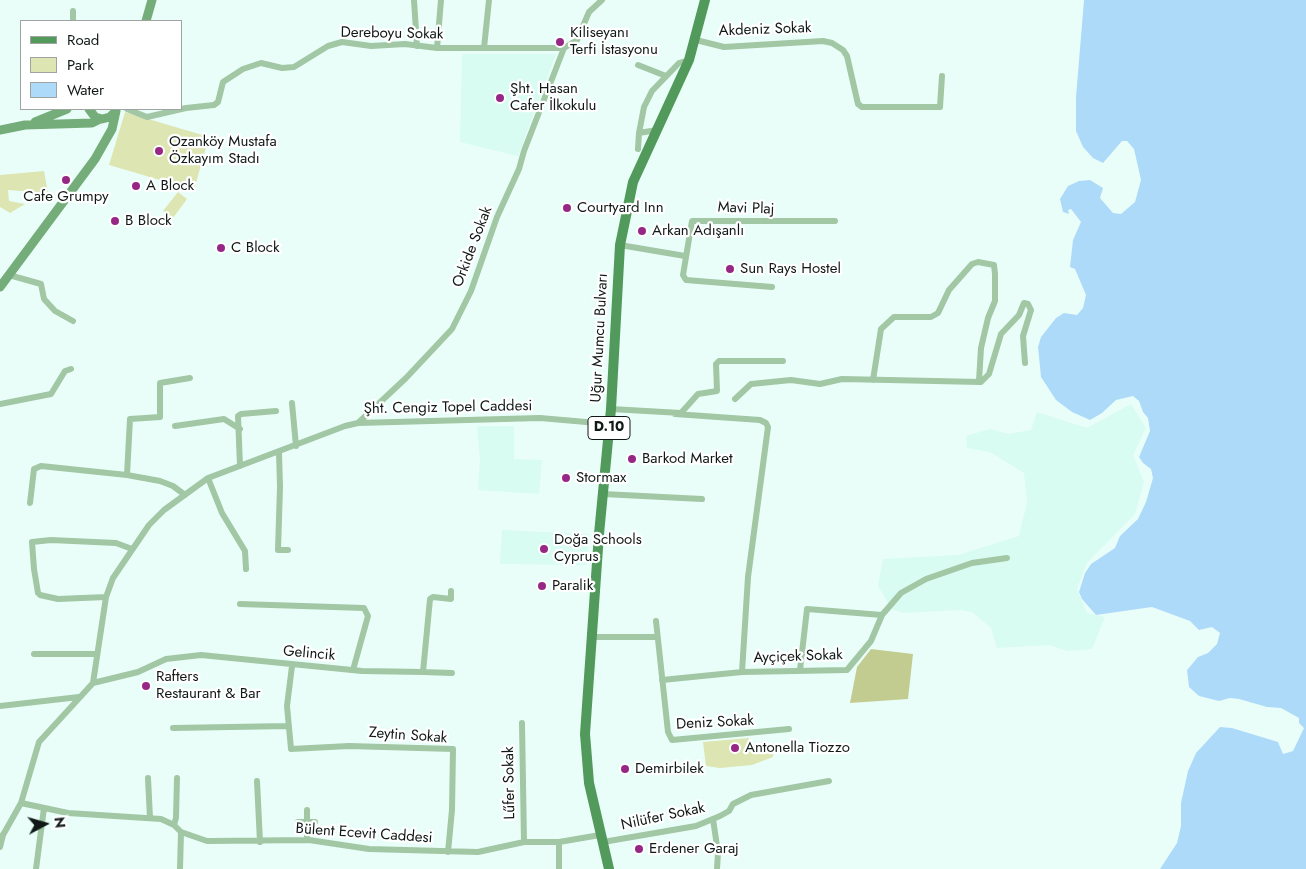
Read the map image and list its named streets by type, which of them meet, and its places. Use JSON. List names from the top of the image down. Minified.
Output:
{"streets":{"main road":["Uğur Mumcu Bulvarı","D.10"],"street":["Akdeniz Sokak","Dereboyu Sokak","Mavi Plaj","Orkide Sokak","Şht. Cengiz Topel Caddesi","Gelincik","Ayçiçek Sokak","Deniz Sokak","Zeytin Sokak","Lűfer Sokak","Nilüfer Sokak","Bülent Ecevit Caddesi"]},"crossings":[["Akdeniz Sokak","Uğur Mumcu Bulvarı"],["Dereboyu Sokak","Orkide Sokak"],["Orkide Sokak","Şht. Cengiz Topel Caddesi"],["Uğur Mumcu Bulvarı","Şht. Cengiz Topel Caddesi"],["Uğur Mumcu Bulvarı","Nilüfer Sokak"],["Uğur Mumcu Bulvarı","Bülent Ecevit Caddesi"],["Şht. Cengiz Topel Caddesi","Gelincik"],["Ayçiçek Sokak","Deniz Sokak"],["Zeytin Sokak","Bülent Ecevit Caddesi"],["Lűfer Sokak","Bülent Ecevit Caddesi"],["Nilüfer Sokak","Bülent Ecevit Caddesi"]],"places":["Kiliseyanı Terfi İstasyonu","Şht. Hasan Cafer İlkokulu","Ozanköy Mustafa Özkayım Stadı","Cafe Grumpy","A Block","Courtyard Inn","B Block","Arkan Adışanlı","C Block","Sun Rays Hostel","Barkod Market","Stormax","Doğa Schools Cyprus","Paralik","Rafters Restaurant & Bar","Antonella Tiozzo","Demirbilek","Erdener Garaj"],"legend":["Road","Park","Water"],"north":"right"}
